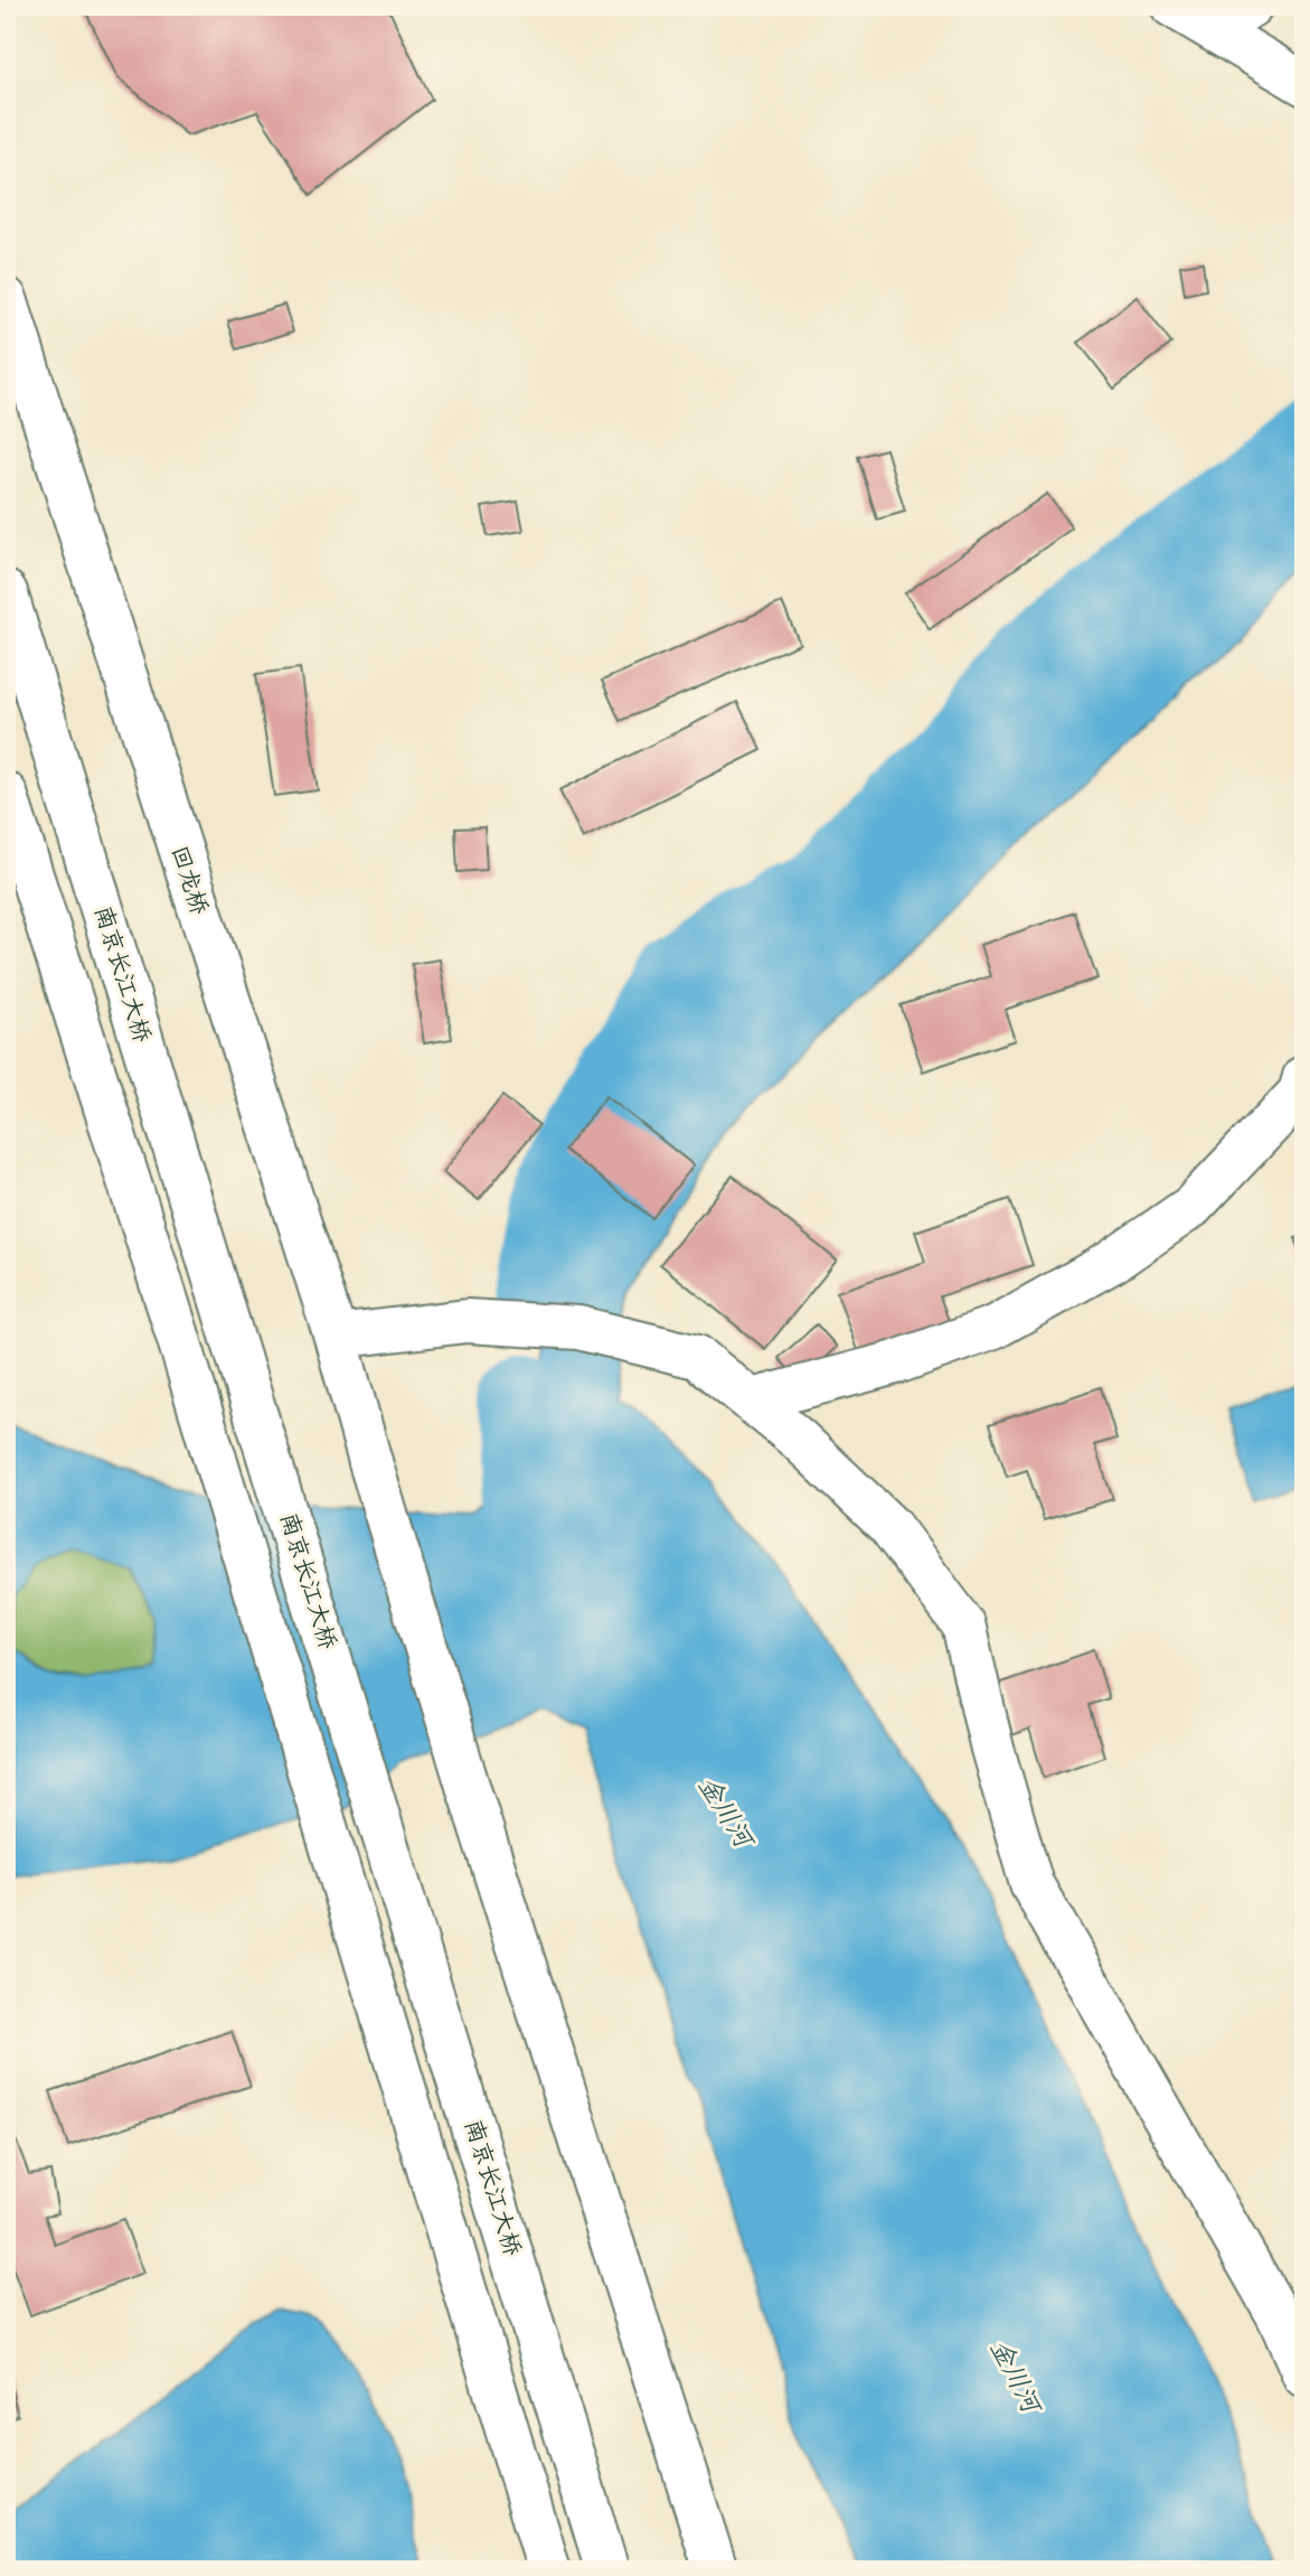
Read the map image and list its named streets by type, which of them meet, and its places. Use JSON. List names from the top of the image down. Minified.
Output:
{"streets":{"main road":["回龙桥","南京长江大桥"]},"water":["金川河"]}
